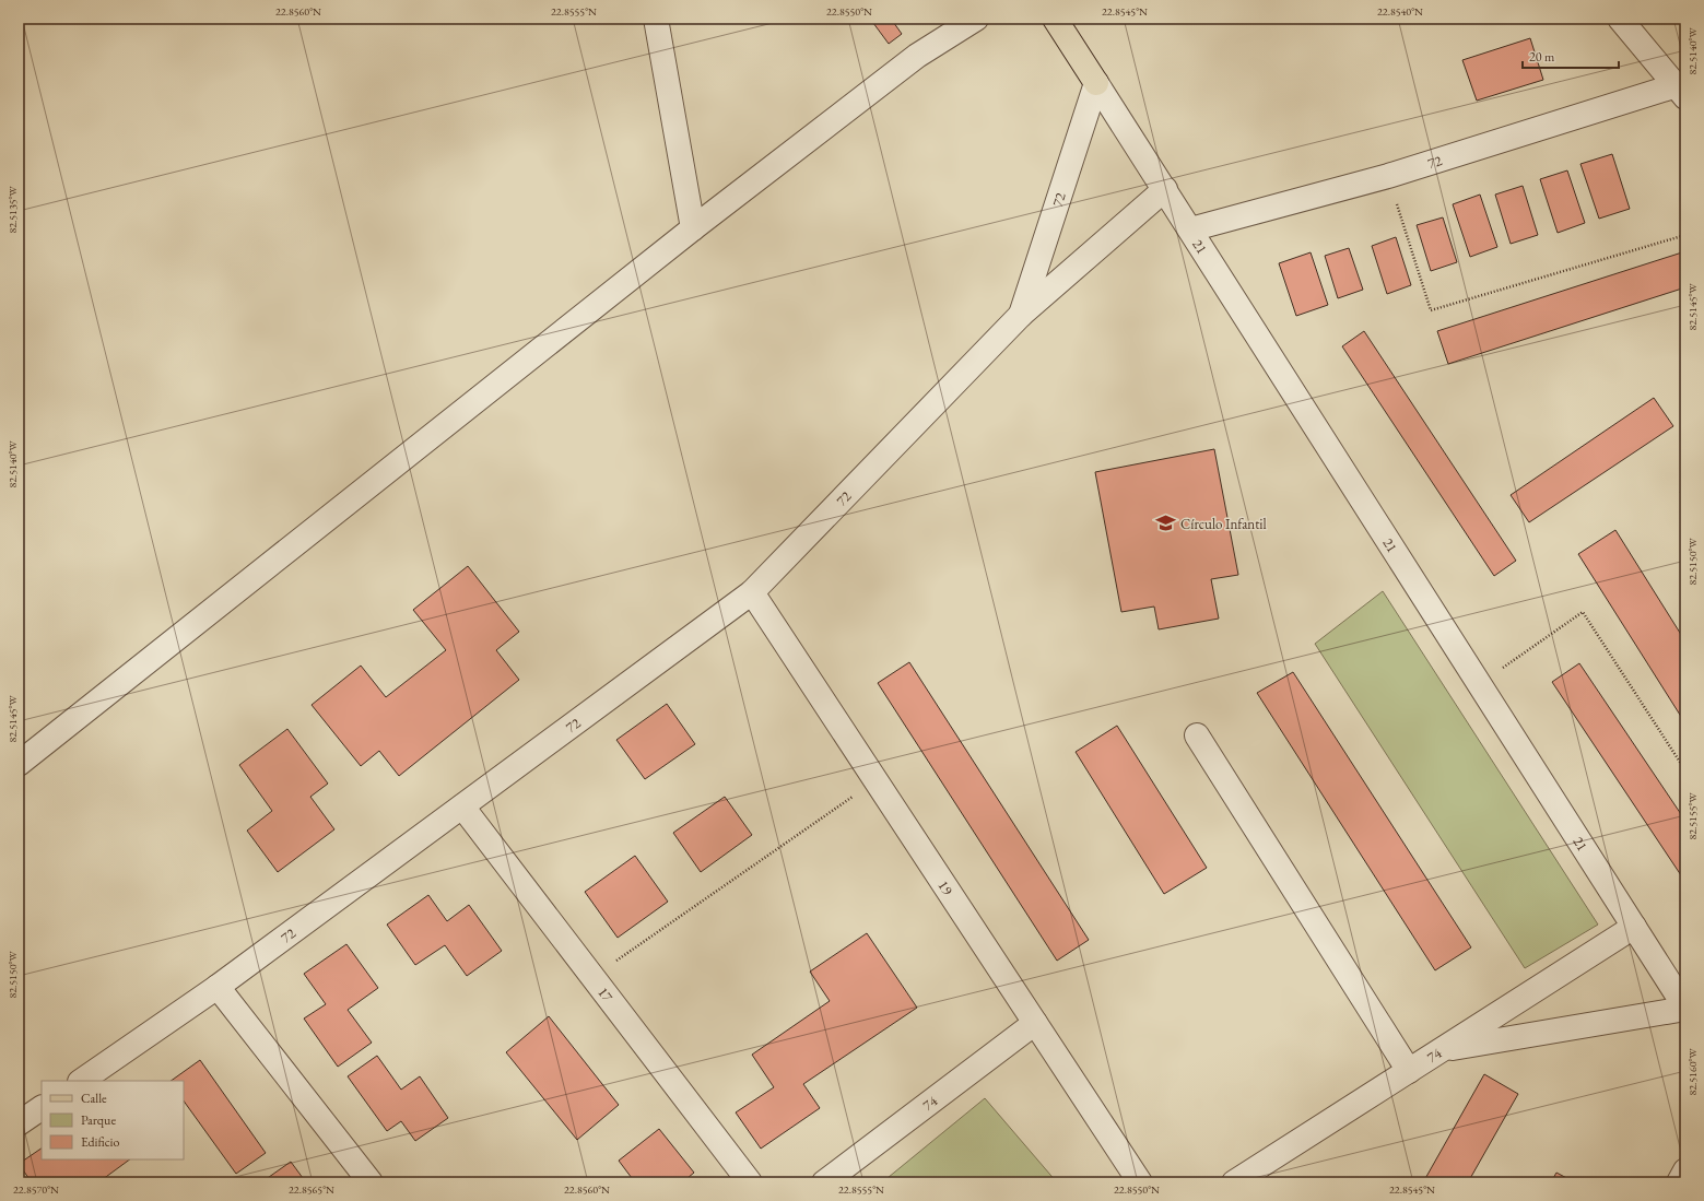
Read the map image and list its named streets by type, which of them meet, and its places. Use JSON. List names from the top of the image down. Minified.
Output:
{"streets":{"street":["72","21","19","17","74"]},"crossings":[["72","21"],["72","19"],["72","17"],["21","74"],["19","74"]],"places":{"school or university":["Círculo Infantil"]},"legend":["Calle","Parque","Edificio"],"scale_bar":"20 m","coordinates":["22.8560°N","22.8555°N","22.8550°N","22.8545°N","22.8540°N","82.5140°W","82.5135°W","82.5145°W","82.5150°W","82.5155°W","82.5160°W","22.8570°N","22.8565°N"]}
